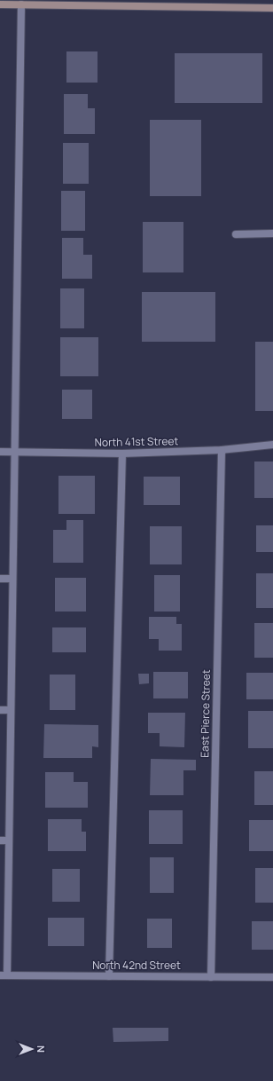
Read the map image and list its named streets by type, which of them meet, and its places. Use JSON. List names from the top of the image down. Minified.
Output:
{"streets":{"street":["North 41st Street","East Pierce Street","North 42nd Street"]},"crossings":[["North 41st Street","East Pierce Street"],["East Pierce Street","North 42nd Street"]],"north":"right"}
